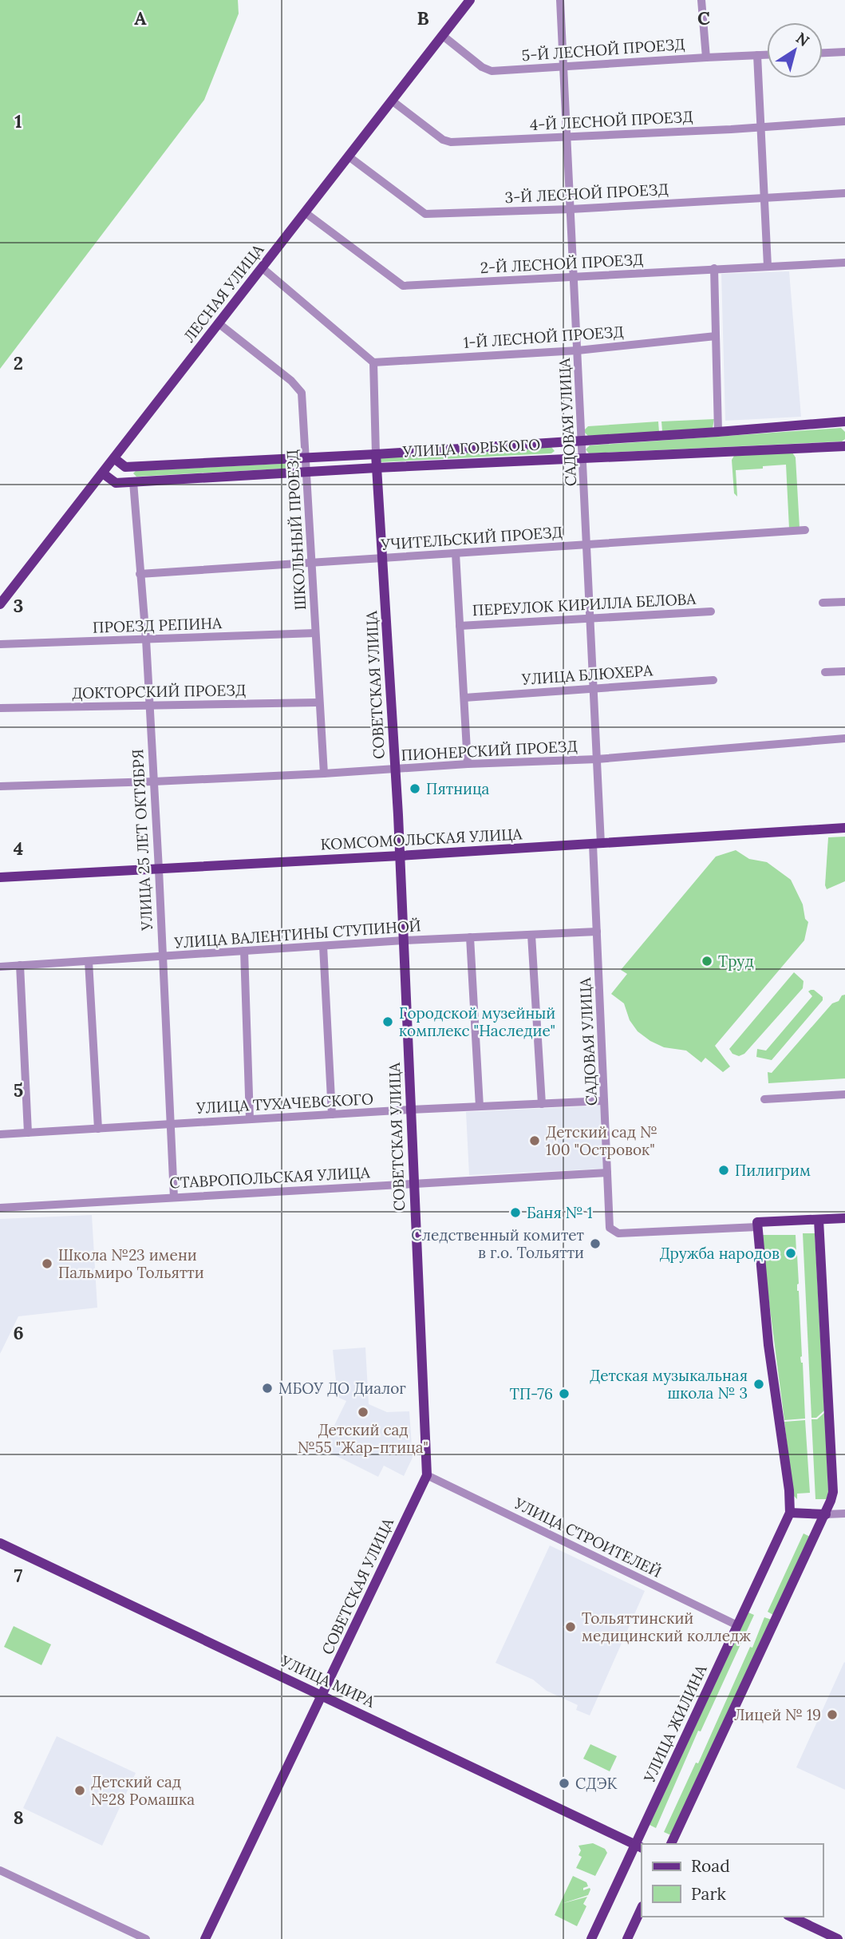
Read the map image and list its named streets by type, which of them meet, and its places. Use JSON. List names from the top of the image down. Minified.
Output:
{"streets":{"main road":["ЛЕСНАЯ УЛИЦА","УЛИЦА ГОРЬКОГО","СОВЕТСКАЯ УЛИЦА","КОМСОМОЛЬСКАЯ УЛИЦА","УЛИЦА МИРА","УЛИЦА ЖИЛИНА"],"street":["5-Й ЛЕСНОЙ ПРОЕЗД","4-Й ЛЕСНОЙ ПРОЕЗД","3-Й ЛЕСНОЙ ПРОЕЗД","2-Й ЛЕСНОЙ ПРОЕЗД","1-Й ЛЕСНОЙ ПРОЕЗД","САДОВАЯ УЛИЦА","ШКОЛЬНЫЙ ПРОЕЗД","УЧИТЕЛЬСКИЙ ПРОЕЗД","ПЕРЕУЛОК КИРИЛЛА БЕЛОВА","ПРОЕЗД РЕПИНА","УЛИЦА БЛЮХЕРА","ДОКТОРСКИЙ ПРОЕЗД","ПИОНЕРСКИЙ ПРОЕЗД","УЛИЦА 25 ЛЕТ ОКТЯБРЯ","УЛИЦА ВАЛЕНТИНЫ СТУПИНОЙ","УЛИЦА ТУХАЧЕВСКОГО","СТАВРОПОЛЬСКАЯ УЛИЦА","УЛИЦА СТРОИТЕЛЕЙ"]},"crossings":[["5-Й ЛЕСНОЙ ПРОЕЗД","ЛЕСНАЯ УЛИЦА"],["5-Й ЛЕСНОЙ ПРОЕЗД","САДОВАЯ УЛИЦА"],["4-Й ЛЕСНОЙ ПРОЕЗД","ЛЕСНАЯ УЛИЦА"],["4-Й ЛЕСНОЙ ПРОЕЗД","САДОВАЯ УЛИЦА"],["3-Й ЛЕСНОЙ ПРОЕЗД","ЛЕСНАЯ УЛИЦА"],["3-Й ЛЕСНОЙ ПРОЕЗД","САДОВАЯ УЛИЦА"],["2-Й ЛЕСНОЙ ПРОЕЗД","ЛЕСНАЯ УЛИЦА"],["2-Й ЛЕСНОЙ ПРОЕЗД","САДОВАЯ УЛИЦА"],["ЛЕСНАЯ УЛИЦА","УЛИЦА ГОРЬКОГО"],["ЛЕСНАЯ УЛИЦА","ШКОЛЬНЫЙ ПРОЕЗД"],["1-Й ЛЕСНОЙ ПРОЕЗД","САДОВАЯ УЛИЦА"],["1-Й ЛЕСНОЙ ПРОЕЗД","СОВЕТСКАЯ УЛИЦА"],["САДОВАЯ УЛИЦА","УЛИЦА ГОРЬКОГО"],["САДОВАЯ УЛИЦА","УЧИТЕЛЬСКИЙ ПРОЕЗД"],["САДОВАЯ УЛИЦА","ПЕРЕУЛОК КИРИЛЛА БЕЛОВА"],["САДОВАЯ УЛИЦА","УЛИЦА БЛЮХЕРА"],["САДОВАЯ УЛИЦА","ПИОНЕРСКИЙ ПРОЕЗД"],["САДОВАЯ УЛИЦА","КОМСОМОЛЬСКАЯ УЛИЦА"],["САДОВАЯ УЛИЦА","УЛИЦА ВАЛЕНТИНЫ СТУПИНОЙ"],["САДОВАЯ УЛИЦА","УЛИЦА ТУХАЧЕВСКОГО"],["САДОВАЯ УЛИЦА","СТАВРОПОЛЬСКАЯ УЛИЦА"],["САДОВАЯ УЛИЦА","УЛИЦА ЖИЛИНА"],["УЛИЦА ГОРЬКОГО","ШКОЛЬНЫЙ ПРОЕЗД"],["УЛИЦА ГОРЬКОГО","СОВЕТСКАЯ УЛИЦА"],["УЛИЦА ГОРЬКОГО","УЛИЦА 25 ЛЕТ ОКТЯБРЯ"],["ШКОЛЬНЫЙ ПРОЕЗД","УЧИТЕЛЬСКИЙ ПРОЕЗД"],["ШКОЛЬНЫЙ ПРОЕЗД","ПРОЕЗД РЕПИНА"],["ШКОЛЬНЫЙ ПРОЕЗД","ДОКТОРСКИЙ ПРОЕЗД"],["ШКОЛЬНЫЙ ПРОЕЗД","ПИОНЕРСКИЙ ПРОЕЗД"],["УЧИТЕЛЬСКИЙ ПРОЕЗД","СОВЕТСКАЯ УЛИЦА"],["УЧИТЕЛЬСКИЙ ПРОЕЗД","УЛИЦА 25 ЛЕТ ОКТЯБРЯ"],["ПРОЕЗД РЕПИНА","УЛИЦА 25 ЛЕТ ОКТЯБРЯ"],["СОВЕТСКАЯ УЛИЦА","ПИОНЕРСКИЙ ПРОЕЗД"],["СОВЕТСКАЯ УЛИЦА","КОМСОМОЛЬСКАЯ УЛИЦА"],["СОВЕТСКАЯ УЛИЦА","УЛИЦА ВАЛЕНТИНЫ СТУПИНОЙ"],["СОВЕТСКАЯ УЛИЦА","УЛИЦА ТУХАЧЕВСКОГО"],["СОВЕТСКАЯ УЛИЦА","СТАВРОПОЛЬСКАЯ УЛИЦА"],["СОВЕТСКАЯ УЛИЦА","УЛИЦА СТРОИТЕЛЕЙ"],["СОВЕТСКАЯ УЛИЦА","УЛИЦА МИРА"],["ДОКТОРСКИЙ ПРОЕЗД","УЛИЦА 25 ЛЕТ ОКТЯБРЯ"],["ПИОНЕРСКИЙ ПРОЕЗД","УЛИЦА 25 ЛЕТ ОКТЯБРЯ"],["КОМСОМОЛЬСКАЯ УЛИЦА","УЛИЦА 25 ЛЕТ ОКТЯБРЯ"],["УЛИЦА 25 ЛЕТ ОКТЯБРЯ","УЛИЦА ВАЛЕНТИНЫ СТУПИНОЙ"],["УЛИЦА 25 ЛЕТ ОКТЯБРЯ","УЛИЦА ТУХАЧЕВСКОГО"],["УЛИЦА 25 ЛЕТ ОКТЯБРЯ","СТАВРОПОЛЬСКАЯ УЛИЦА"],["УЛИЦА СТРОИТЕЛЕЙ","УЛИЦА ЖИЛИНА"],["УЛИЦА МИРА","УЛИЦА ЖИЛИНА"]],"places":["Пятница","Труд","Городской музейный комплекс \"Наследие\"","Детский сад № 100 \"Островок\"","Пилигрим","Баня № 1","Следственный комитет в г.о. Тольятти","Дружба народов","Школа №23 имени Пальмиро Тольятти","Детская музыкальная школа № 3","МБОУ ДО Диалог","ТП-76","Детский сад №55 \"Жар-птица\"","Тольяттинский медицинский колледж","Лицей № 19","СДЭК","Детский сад №28 Ромашка"],"legend":["Road","Park"],"north":"top right","grid":{"columns":["A","B","C"],"rows":["1","2","3","4","5","6","7","8"]}}
